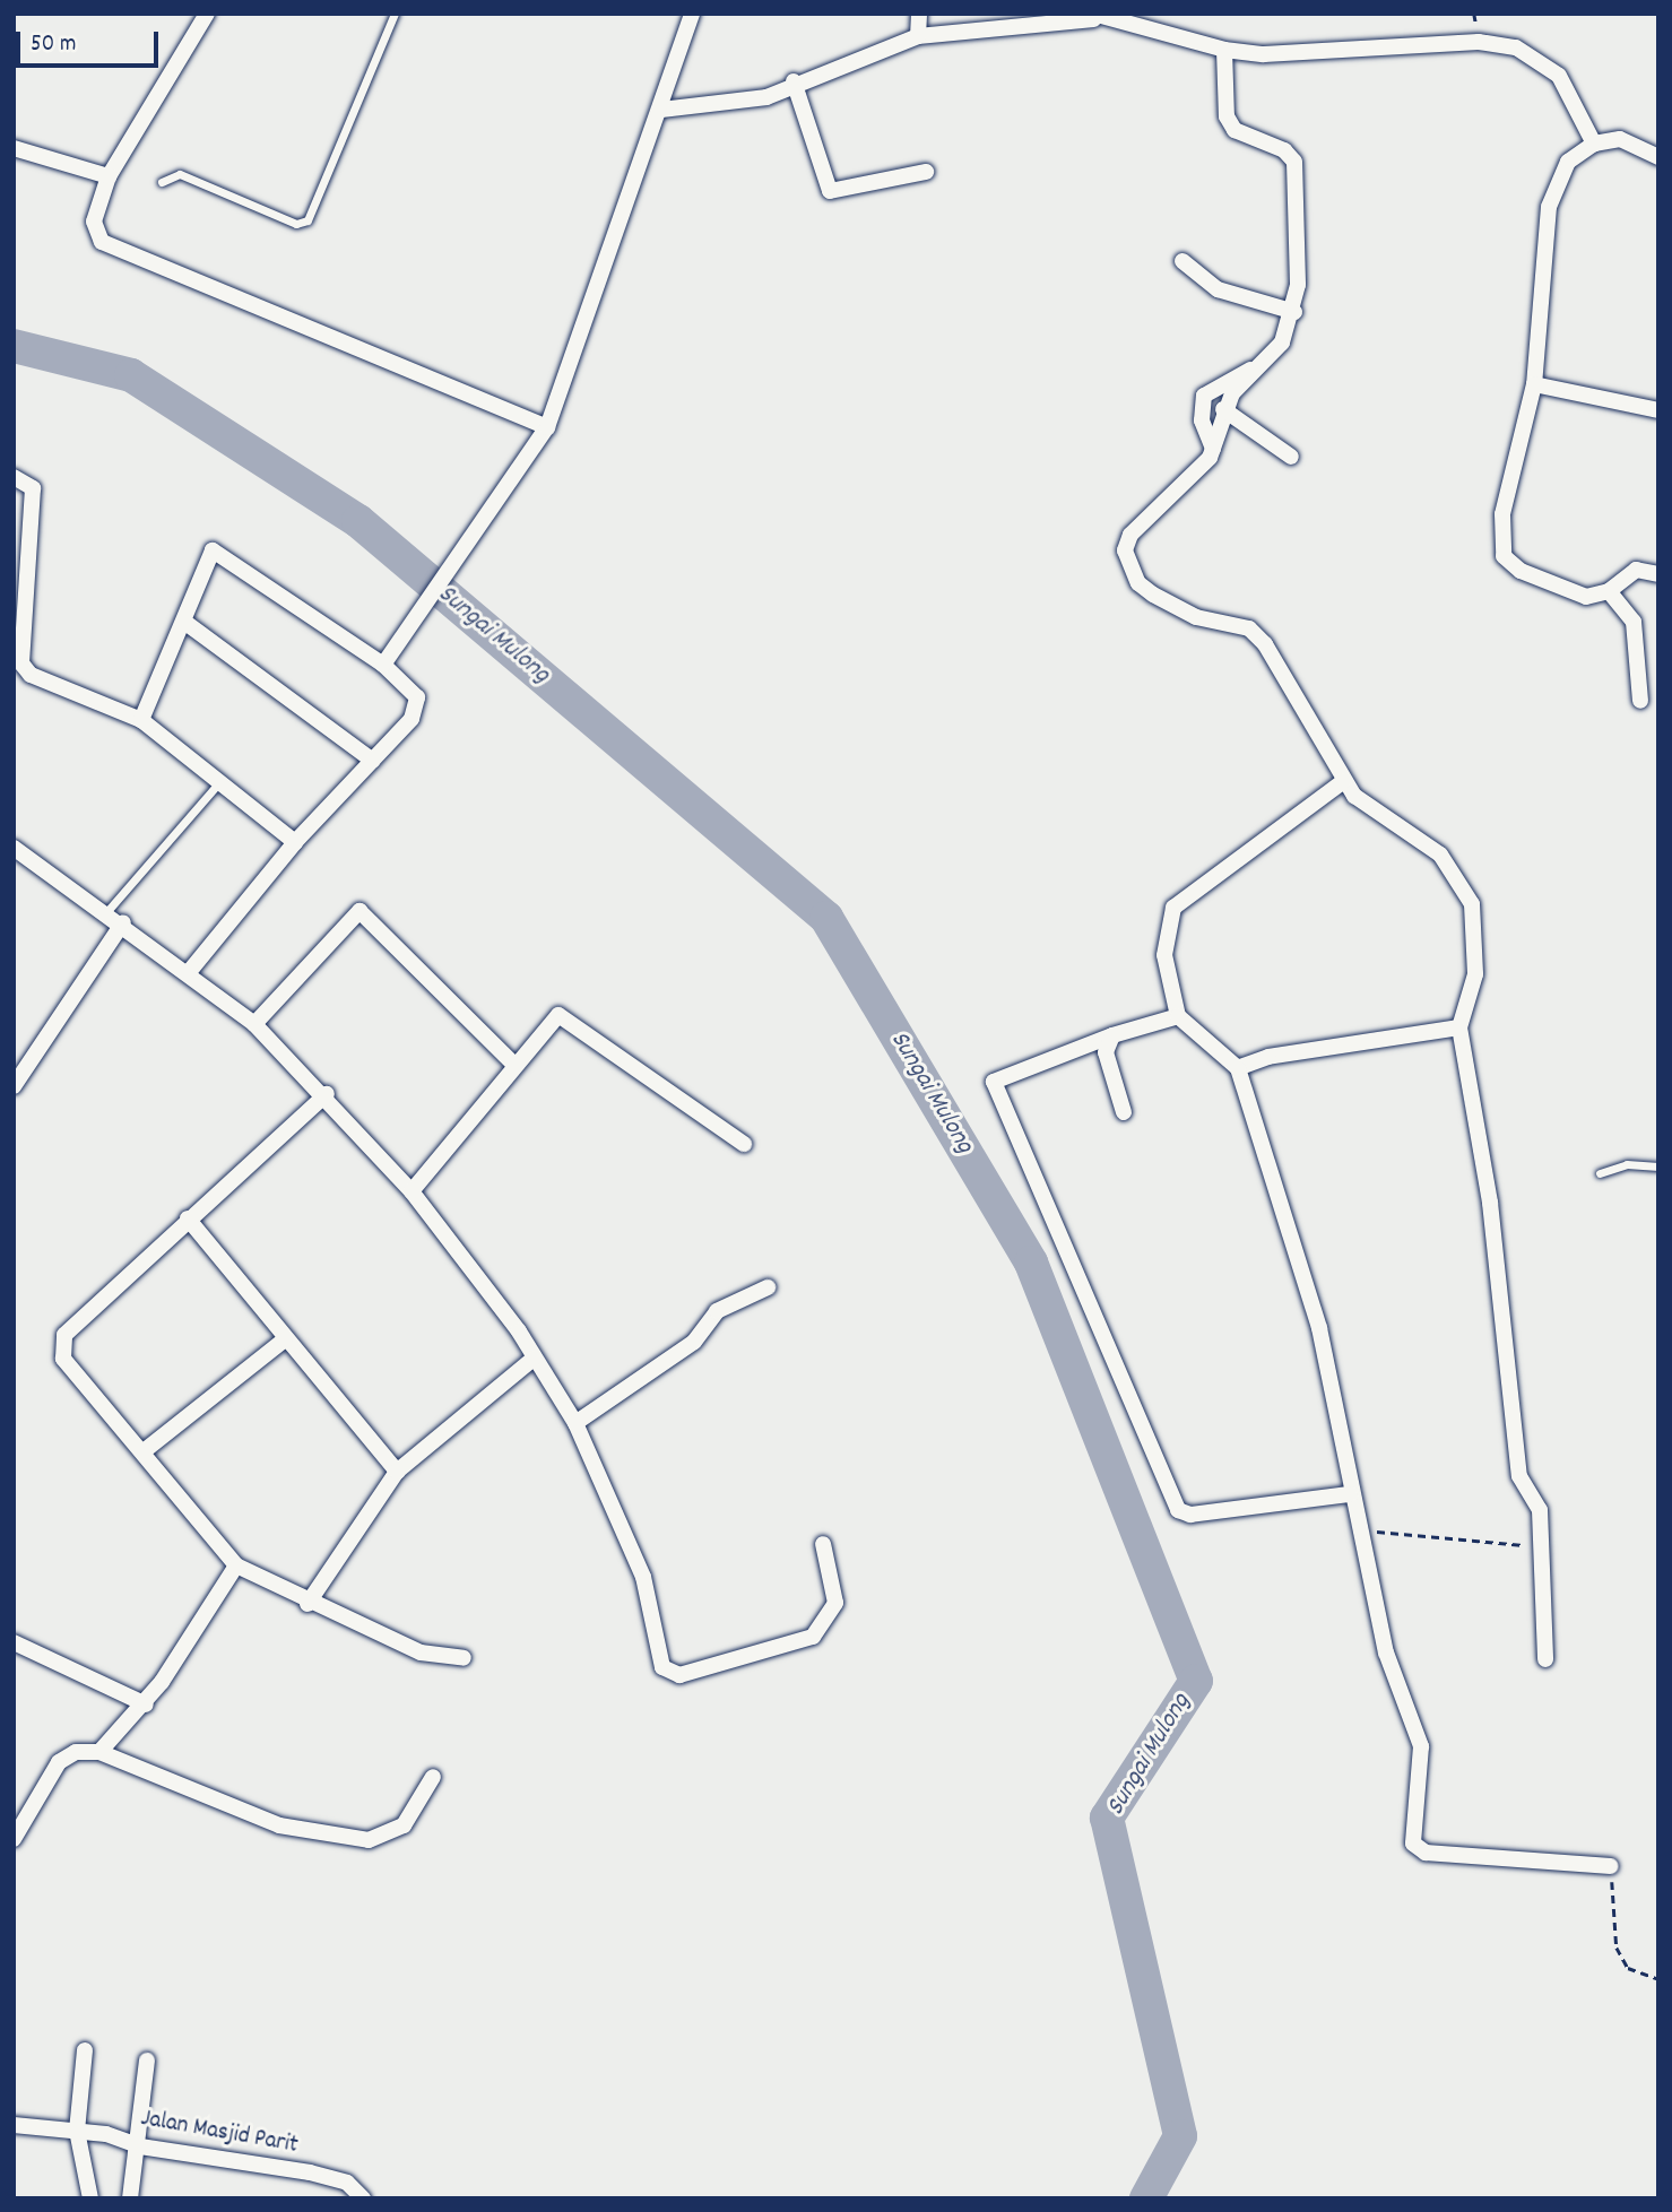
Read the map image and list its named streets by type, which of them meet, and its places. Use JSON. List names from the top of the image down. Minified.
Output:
{"streets":{"street":["Jalan Masjid Parit"]},"water":["Sungai Mulong"],"scale_bar":"50 m"}
